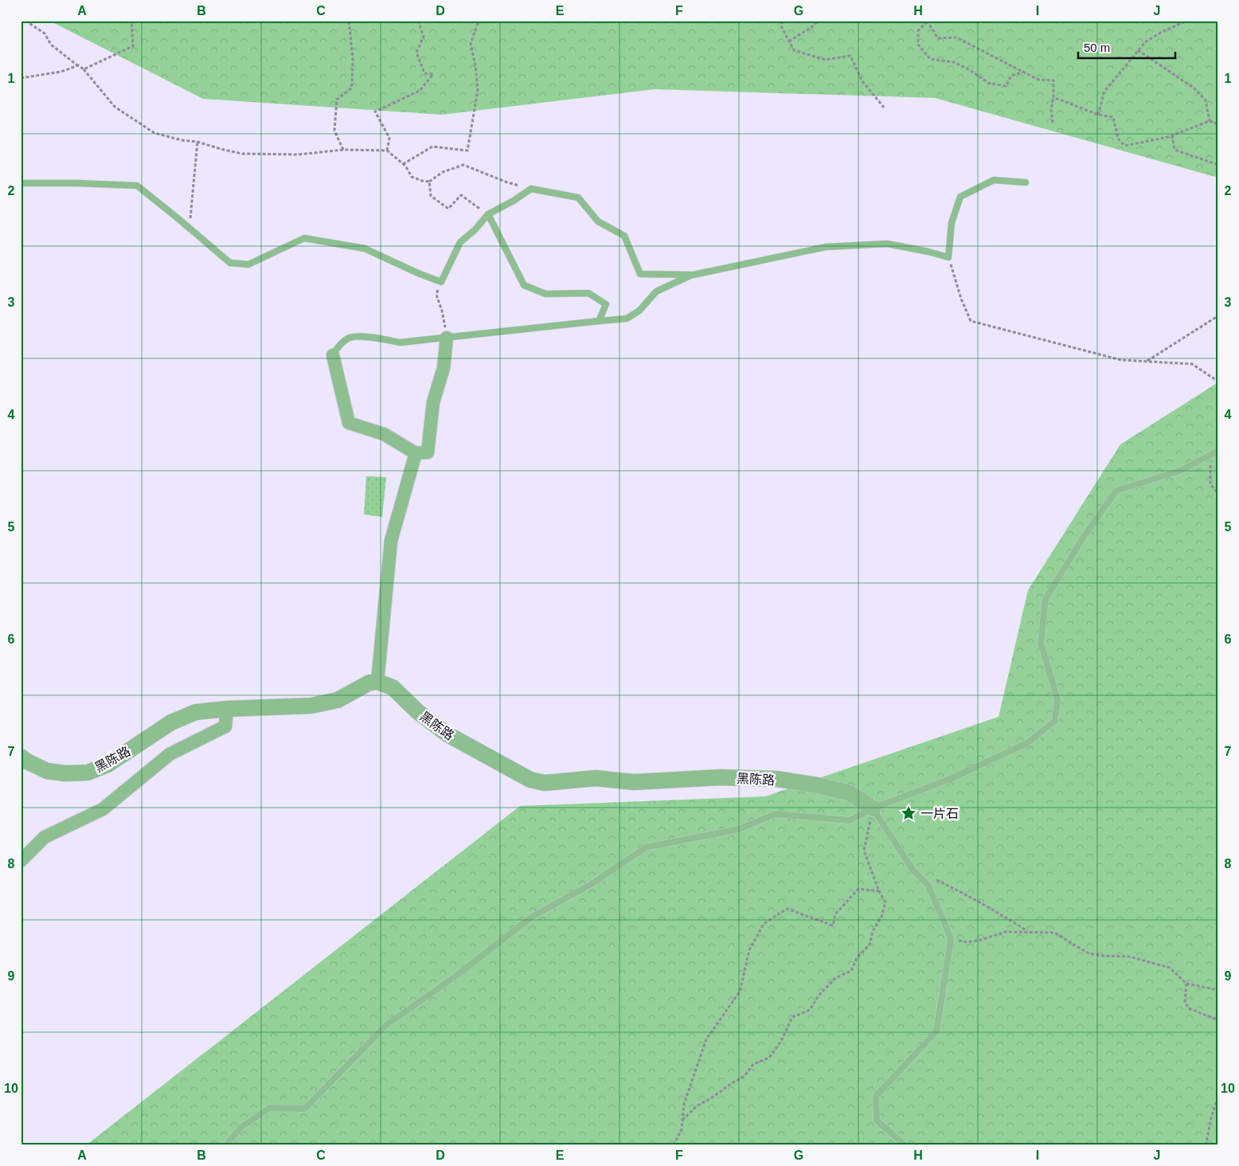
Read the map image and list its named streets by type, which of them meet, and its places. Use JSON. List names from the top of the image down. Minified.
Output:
{"streets":{"street":["黑陈路"]},"places":{"place":["一片石"]},"scale_bar":"50 m","grid":{"columns":["A","B","C","D","E","F","G","H","I","J"],"rows":["1","2","3","4","5","6","7","8","9","10"]}}
